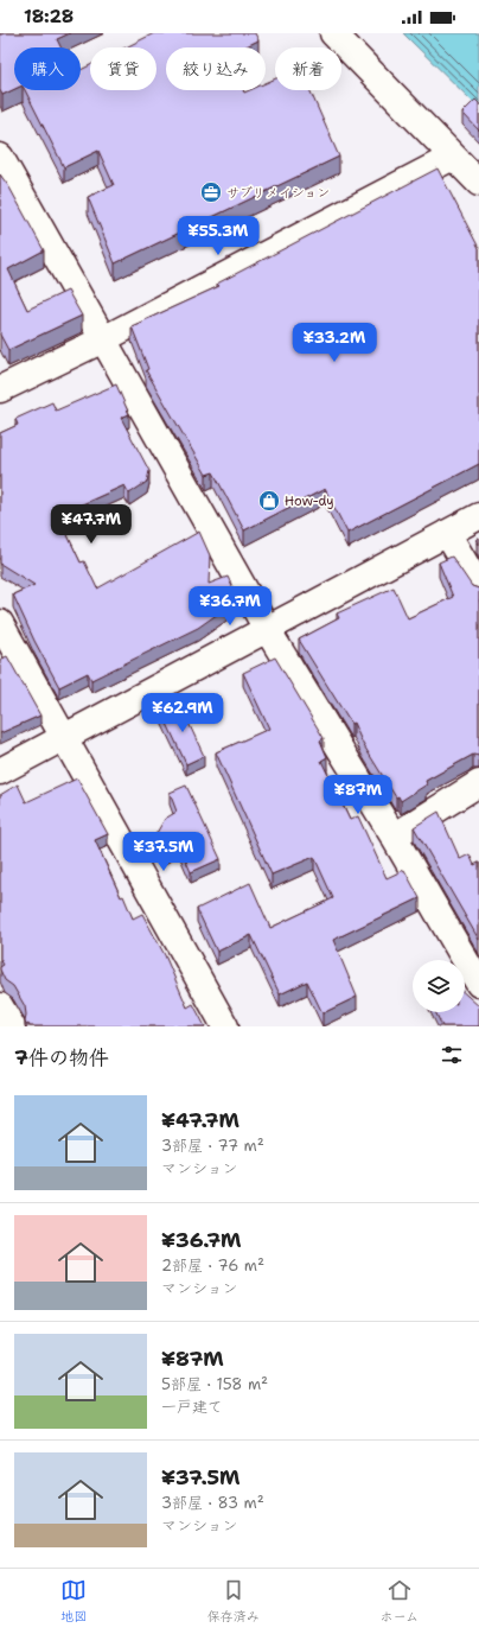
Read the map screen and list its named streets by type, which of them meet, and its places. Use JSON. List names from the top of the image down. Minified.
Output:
{"places":{"office":["サブリメイション"],"shop":["How-dy"]},"page":{"status":"18:28","chip":["購入","賃貸","絞り込み","新着"],"price":["¥55.3M","¥33.2M","¥47.7M","¥36.7M","¥62.9M","¥87M","¥37.5M"],"heading":"7件の物件","list":[{"name":"¥47.7M","note":"3部屋 · 77 m² · マンション"},{"name":"¥36.7M","note":"2部屋 · 76 m² · マンション"},{"name":"¥87M","note":"5部屋 · 158 m² · 一戸建て"},{"name":"¥37.5M","note":"3部屋 · 83 m² · マンション"}],"tabs":["地図","保存済み","ホーム"]}}
